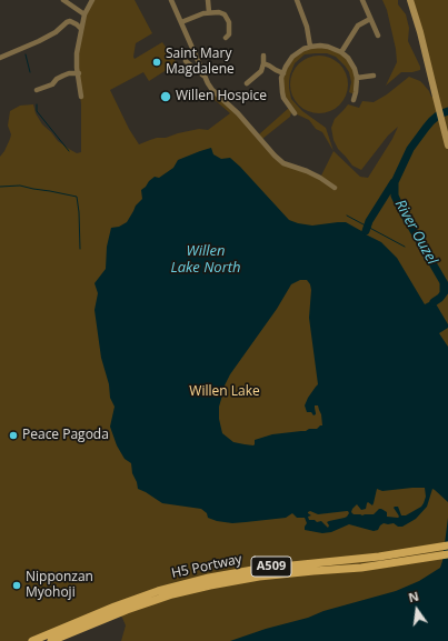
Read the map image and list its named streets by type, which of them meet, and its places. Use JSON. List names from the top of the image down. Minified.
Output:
{"streets":{"main road":["H5 Portway","A509"]},"water":["River Ouzel","Willen Lake North"],"parks":["Willen Lake"],"places":["Saint Mary Magdalene","Willen Hospice","Peace Pagoda","Nipponzan Myohoji"],"north":"top"}
